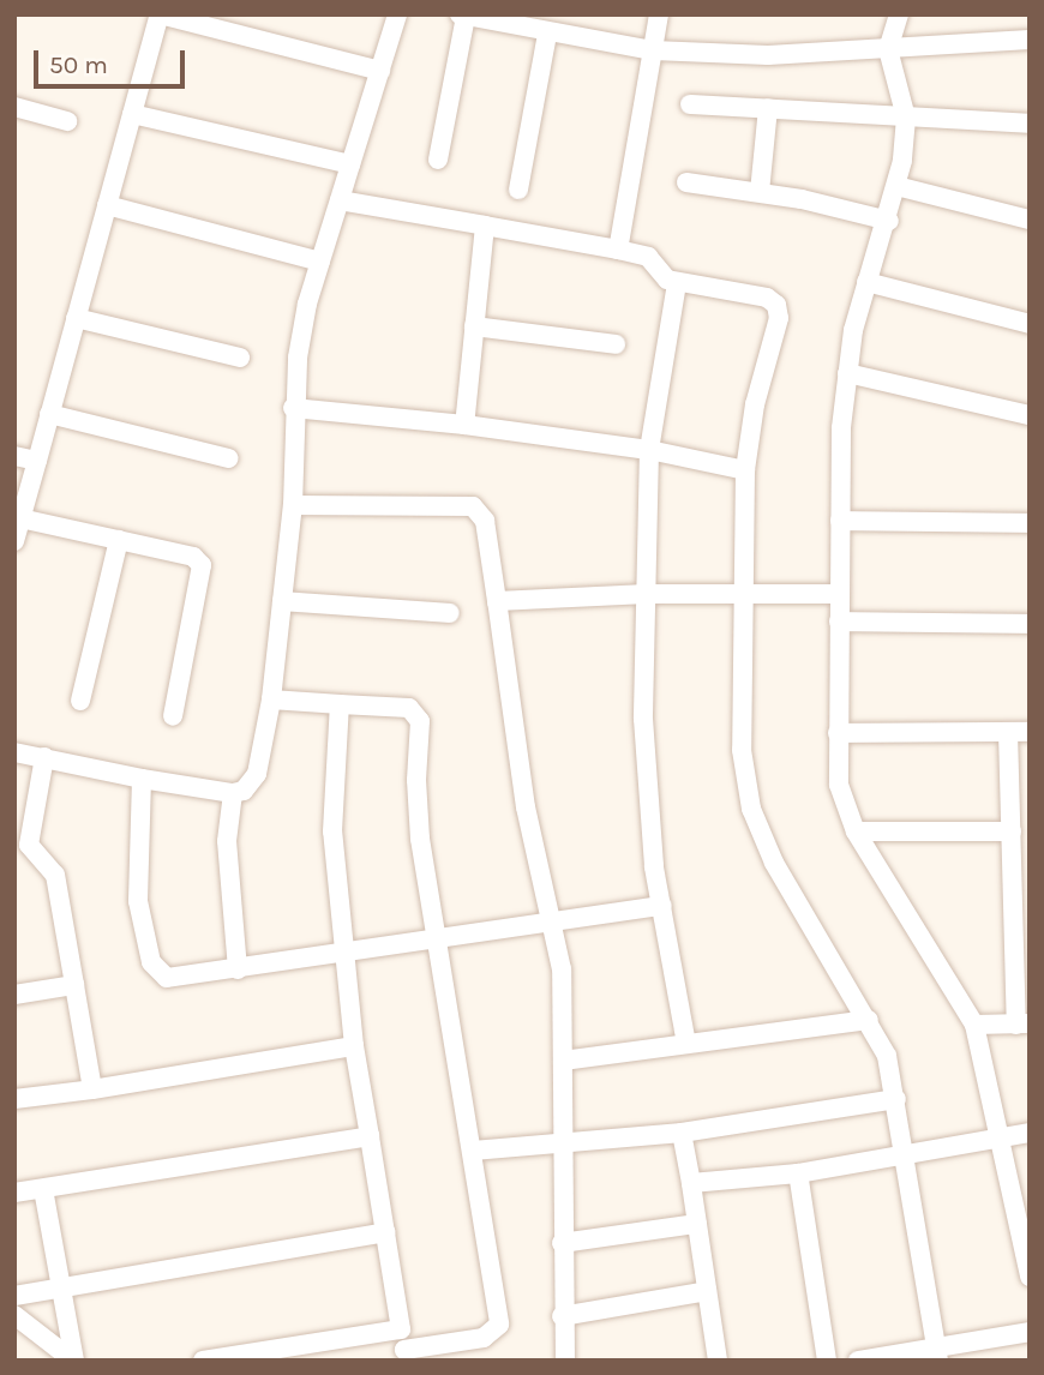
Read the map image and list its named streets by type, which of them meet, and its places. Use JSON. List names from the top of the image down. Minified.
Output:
{"scale_bar":"50 m"}
